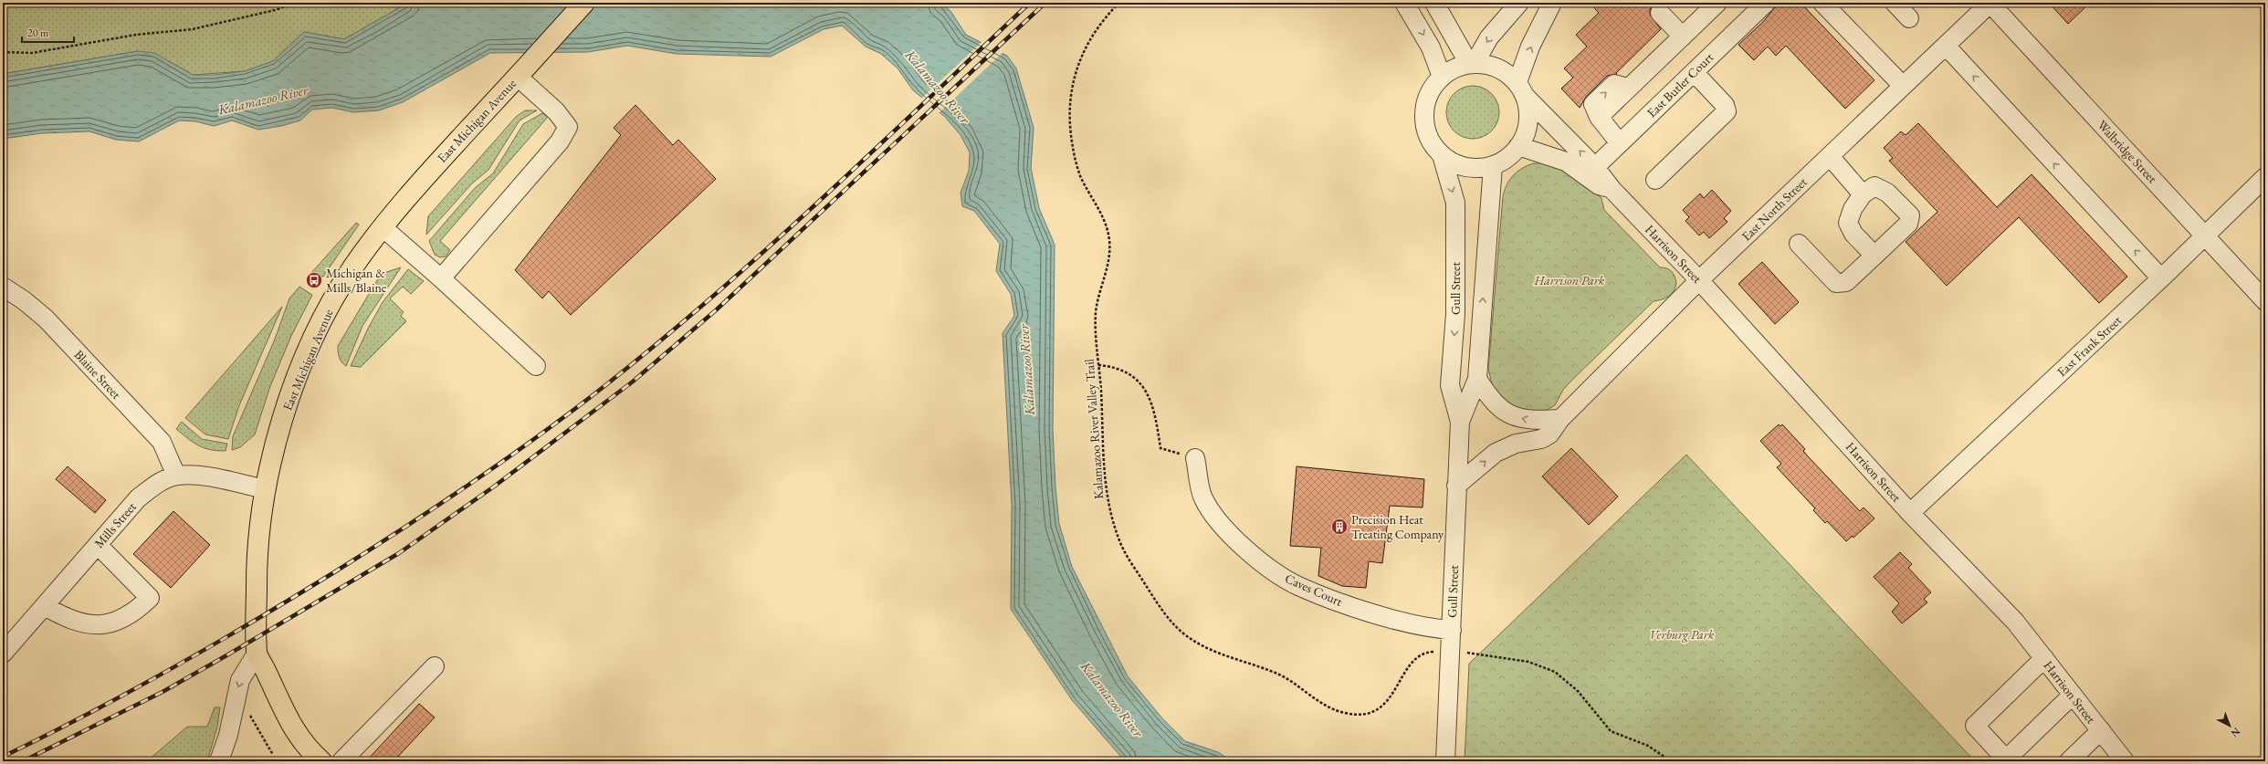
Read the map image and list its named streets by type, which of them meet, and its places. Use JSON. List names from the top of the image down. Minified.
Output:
{"streets":{"main road":["East Michigan Avenue"],"street":["East Butler Court","Walbridge Street","East North Street","Harrison Street","Gull Street","East Frank Street","Blaine Street","Mills Street","Caves Court"],"path":["Kalamazoo River Valley Trail"]},"crossings":[["East Butler Court","Harrison Street"],["East Michigan Avenue","Mills Street"],["Walbridge Street","East North Street"],["Walbridge Street","East Frank Street"],["East North Street","Harrison Street"],["East North Street","Gull Street"],["Harrison Street","Gull Street"],["Harrison Street","East Frank Street"],["Gull Street","Kalamazoo River Valley Trail"],["Gull Street","Caves Court"],["Blaine Street","Mills Street"]],"water":["Kalamazoo River"],"parks":["Harrison Park","Verburg Park"],"places":{"bus stop":["Michigan & Mills/Blaine"],"building":["Precision Heat Treating Company"]},"scale_bar":"20 m","north":"bottom right"}
